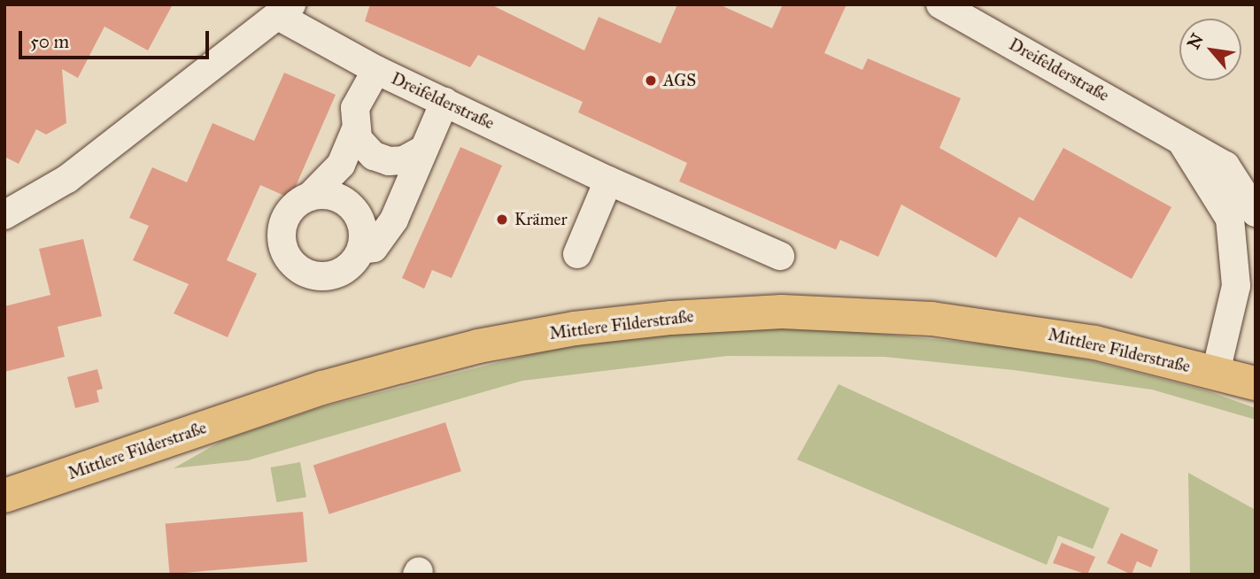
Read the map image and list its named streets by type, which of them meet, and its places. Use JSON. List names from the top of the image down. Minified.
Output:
{"streets":{"main road":["Mittlere Filderstraße"],"street":["Dreifelderstraße"]},"crossings":[["Dreifelderstraße","Mittlere Filderstraße"]],"places":["AGS","Krämer"],"scale_bar":"50 m","north":"top left"}
